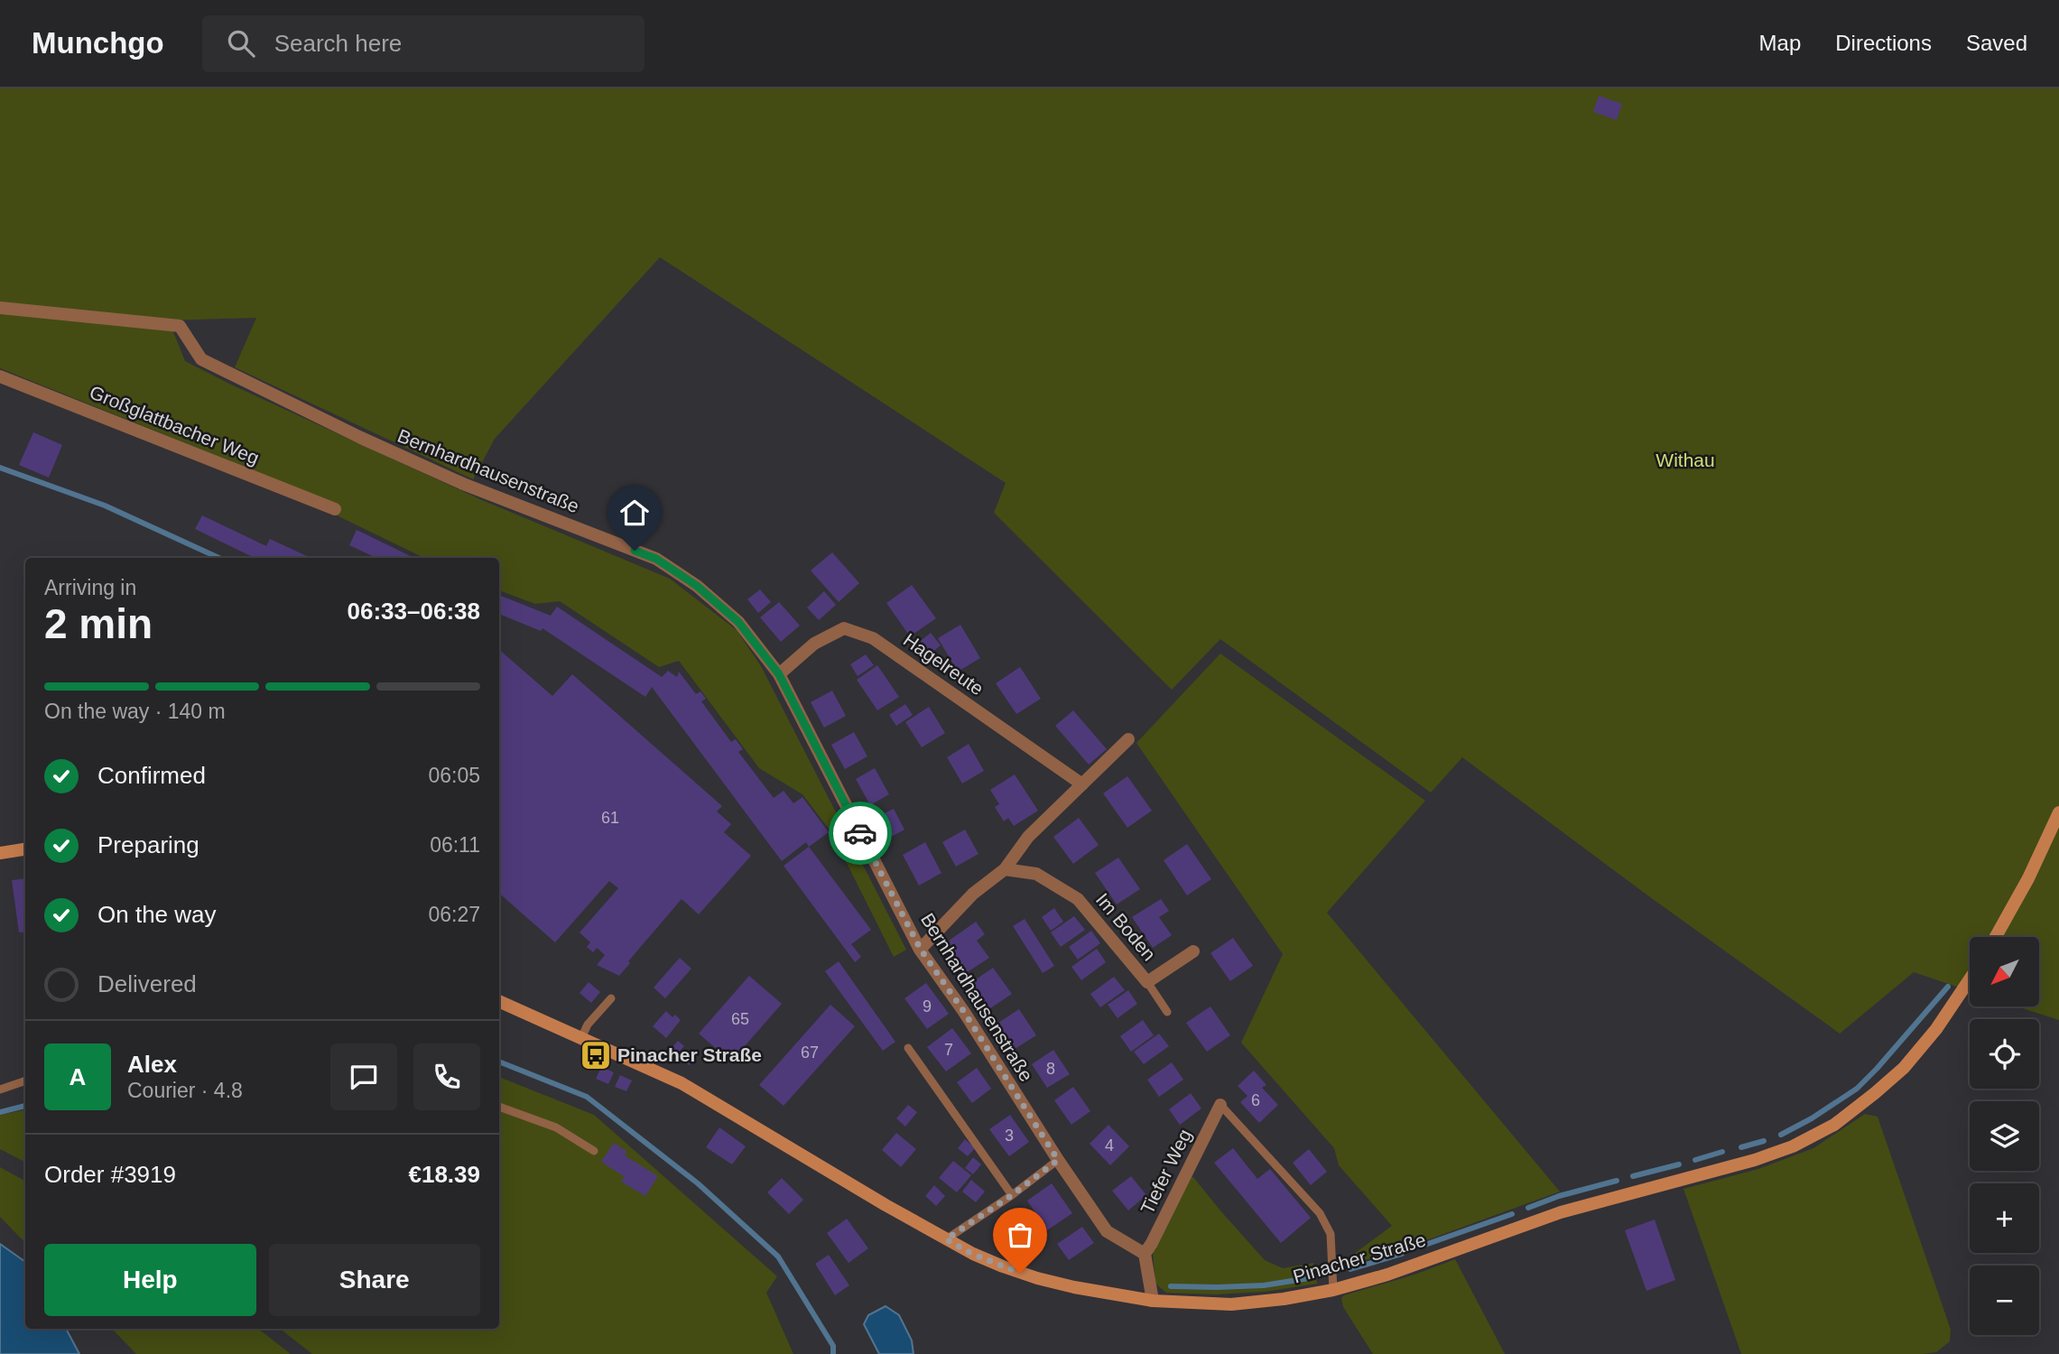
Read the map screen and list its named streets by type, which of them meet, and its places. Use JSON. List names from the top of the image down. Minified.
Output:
{"streets":{"street":["Großglattbacher Weg","Bernhardhausenstraße","Hagelreute","Im Boden","Tiefer Weg","Pinacher Straße"]},"crossings":[["Bernhardhausenstraße","Hagelreute"],["Bernhardhausenstraße","Tiefer Weg"]],"parks":["Withau"],"places":{"bus stop":["Pinacher Straße"]},"house_numbers":["61","9","65","7","67","8","6","3","4"],"north":"bottom left","page":{"header":"Munchgo","search":"Search here","nav":["Map","Directions","Saved"],"heading":["2 min","Arriving in","06:33–06:38"],"panel":["Alex","Courier · 4.8","Order #3919","€18.39"],"bar":"On the way · 140 m","list":[["Confirmed","06:05"],["Preparing","06:11"],["On the way","06:27"],"Delivered"],"map_buttons":["+","−"],"round":"A","buttons":["Help","Share"]}}
